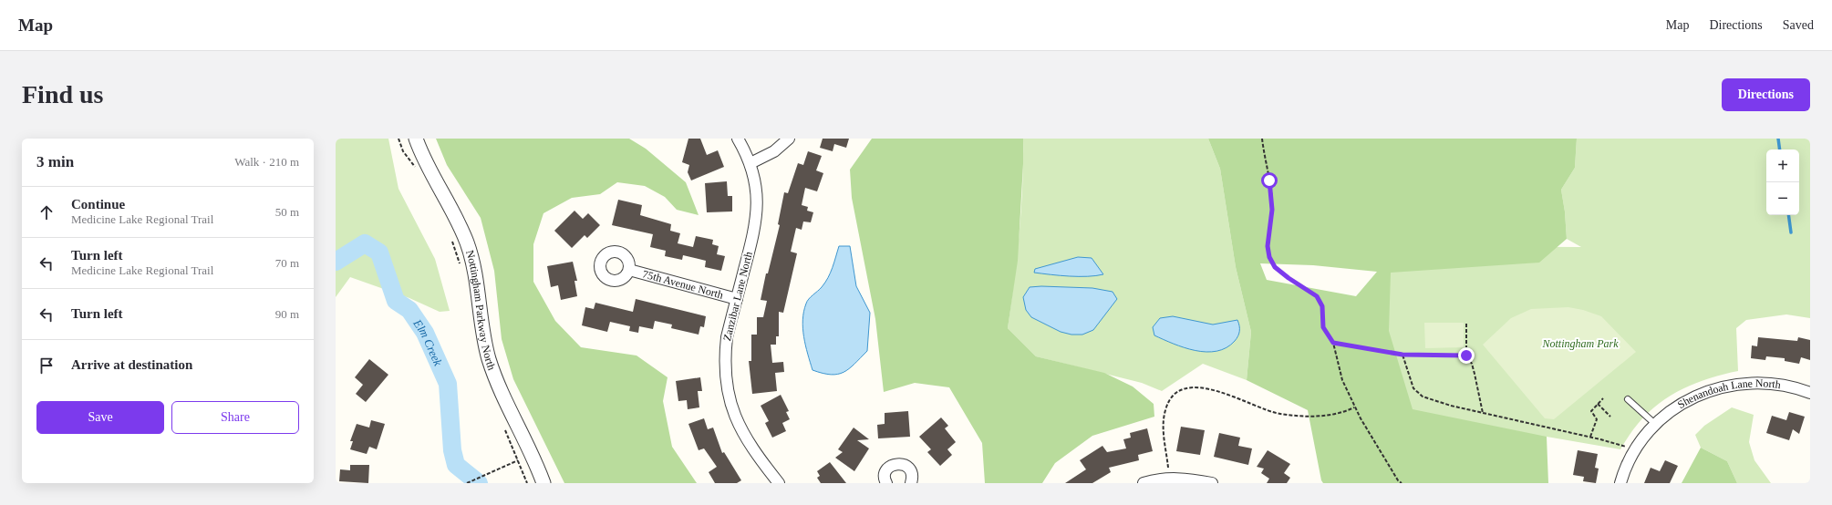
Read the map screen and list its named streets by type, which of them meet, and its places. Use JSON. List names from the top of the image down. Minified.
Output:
{"streets":{"street":["75th Avenue North","Zanzibar Lane North","Nottingham Parkway North","Shenandoah Lane North"]},"crossings":[["75th Avenue North","Zanzibar Lane North"]],"water":["Elm Creek"],"parks":["Nottingham Park"],"page":{"header":"Map","nav":["Map","Directions","Saved"],"buttons":["Directions",["Save","Share"]],"title":"Find us","heading":["3 min","Walk · 210 m"],"map_buttons":["+","−"],"list":[["Continue","Medicine Lake Regional Trail","50 m"],["Turn left","Medicine Lake Regional Trail","70 m"],["Turn left","90 m"],"Arrive at destination"]}}
